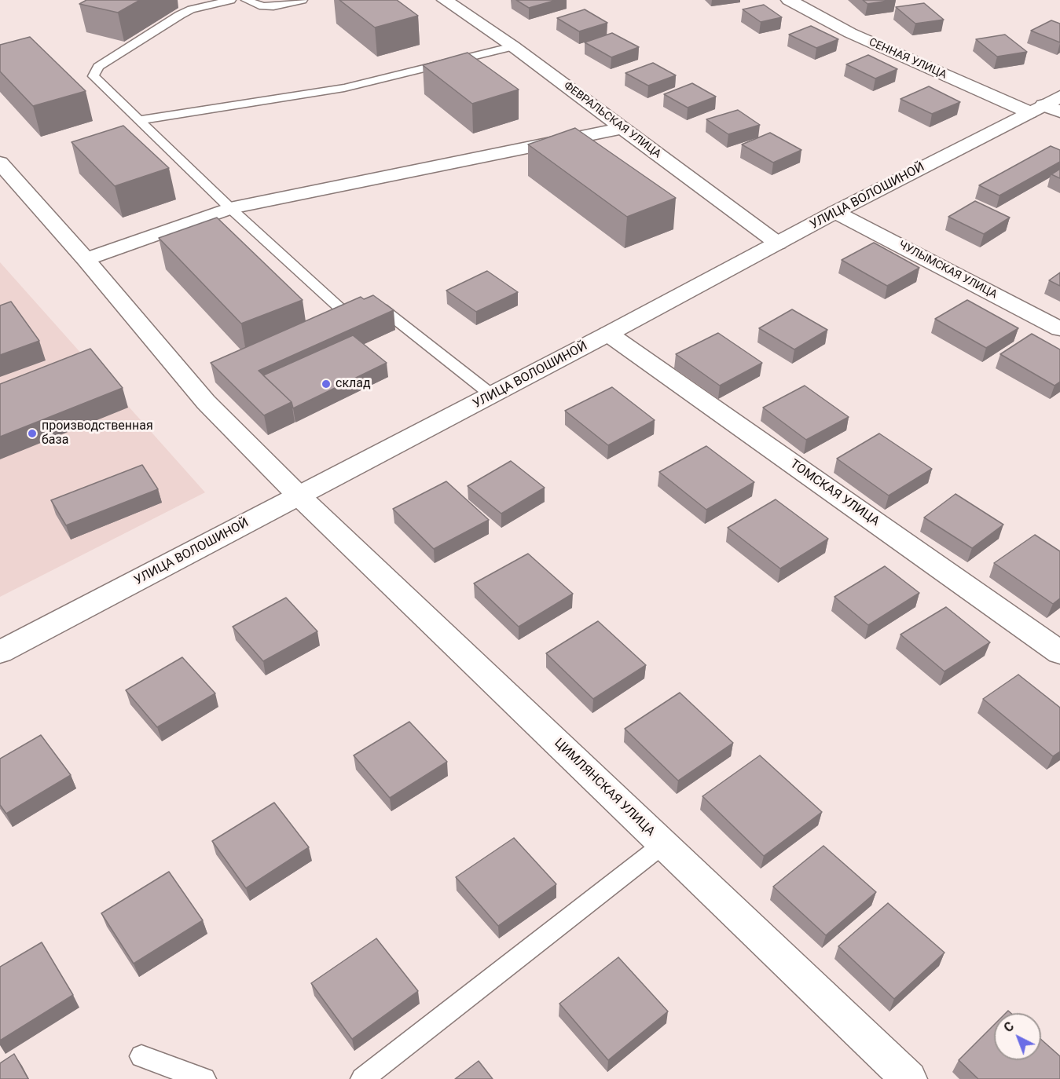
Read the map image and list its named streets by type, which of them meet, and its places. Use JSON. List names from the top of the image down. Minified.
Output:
{"streets":{"street":["СЕННАЯ УЛИЦА","ФЕВРАЛЬСКАЯ УЛИЦА","УЛИЦА ВОЛОШИНОЙ","ЧУЛЫМСКАЯ УЛИЦА","ТОМСКАЯ УЛИЦА","ЦИМЛЯНСКАЯ УЛИЦА"]},"crossings":[["СЕННАЯ УЛИЦА","УЛИЦА ВОЛОШИНОЙ"],["ФЕВРАЛЬСКАЯ УЛИЦА","УЛИЦА ВОЛОШИНОЙ"],["УЛИЦА ВОЛОШИНОЙ","ЧУЛЫМСКАЯ УЛИЦА"],["УЛИЦА ВОЛОШИНОЙ","ТОМСКАЯ УЛИЦА"],["УЛИЦА ВОЛОШИНОЙ","ЦИМЛЯНСКАЯ УЛИЦА"]],"places":["склад","производственная база"],"north":"top left"}
